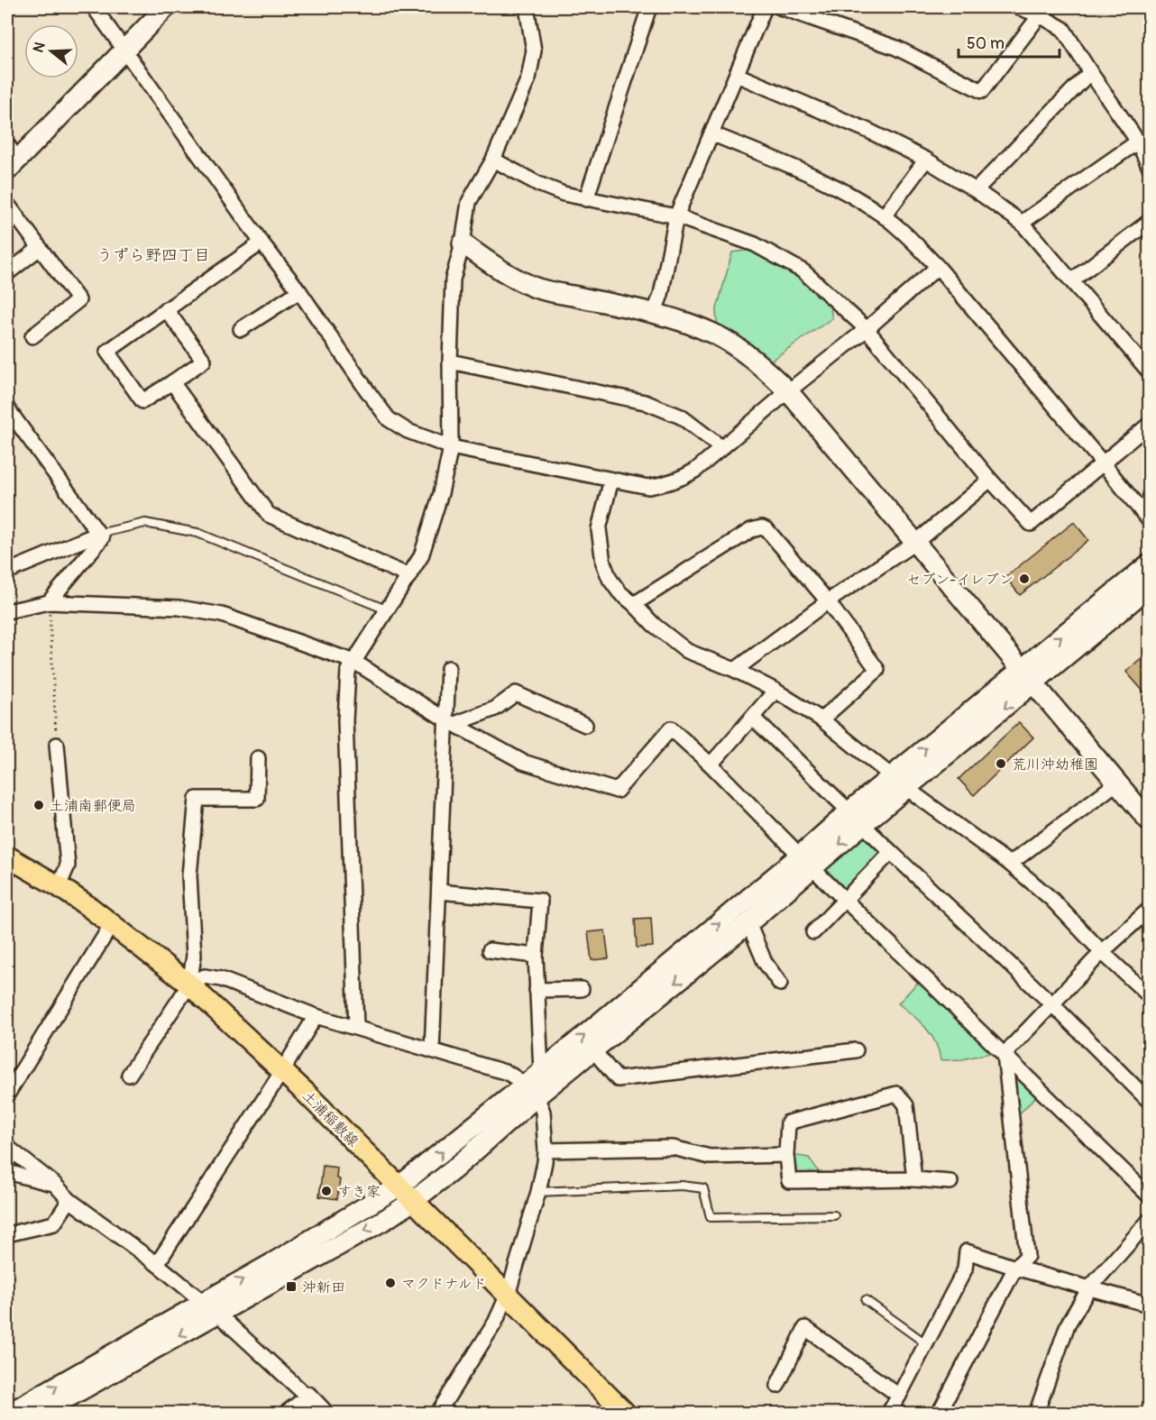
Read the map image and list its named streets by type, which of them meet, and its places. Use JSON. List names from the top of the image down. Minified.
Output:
{"streets":{"main road":["土浦稲敷線"]},"districts":["うずら野四丁目"],"places":{"other":["セブン-イレブン","荒川沖幼稚園","土浦南郵便局","すき家","マクドナルド"],"transit":["沖新田"]},"scale_bar":"50 m","north":"left"}
